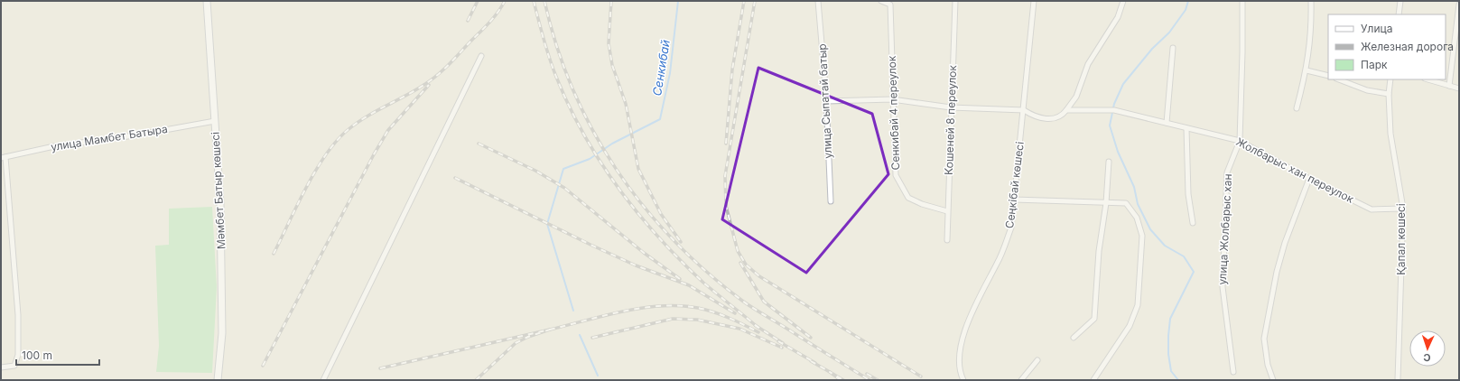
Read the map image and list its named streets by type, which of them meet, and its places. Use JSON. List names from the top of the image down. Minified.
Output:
{"streets":{"main road":["Мәмбет Батыр көшесі"],"street":["улица Сыпатай батыр","Сенкибай 4 переулок","Кошеней 8 переулок","улица Мамбет Батыра","Жолбарыс хан переулок","Сеңкібай көшесі","улица Жолбарыс хан","Қапал көшесі"]},"crossings":[["улица Сыпатай батыр","Жолбарыс хан переулок"],["Сенкибай 4 переулок","Кошеней 8 переулок"],["Сенкибай 4 переулок","Жолбарыс хан переулок"],["Кошеней 8 переулок","Жолбарыс хан переулок"],["улица Мамбет Батыра","Мәмбет Батыр көшесі"],["Жолбарыс хан переулок","Сеңкібай көшесі"],["Жолбарыс хан переулок","улица Жолбарыс хан"],["Жолбарыс хан переулок","Қапал көшесі"]],"water":["Сенкибай"],"legend":["Улица","Железная дорога","Парк"],"scale_bar":"100 m","north":"bottom"}
